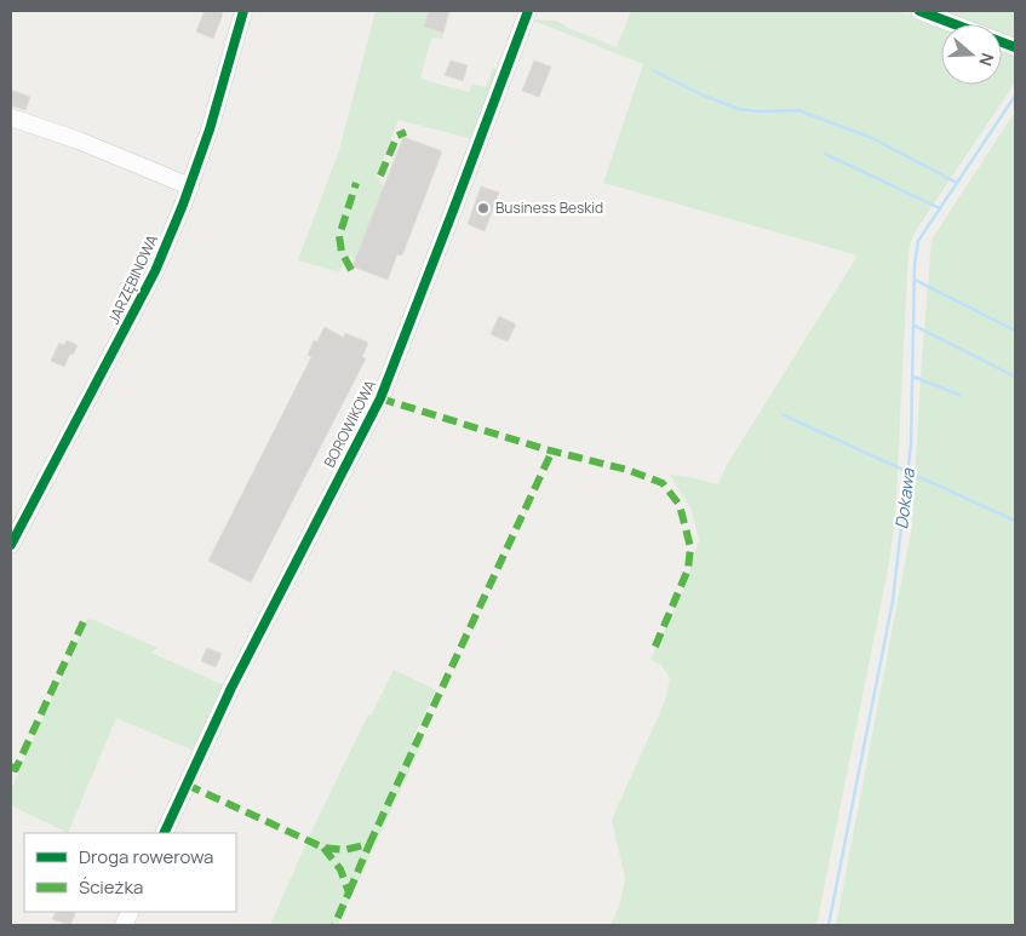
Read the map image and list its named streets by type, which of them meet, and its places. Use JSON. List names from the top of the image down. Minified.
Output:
{"streets":{"street":["JARZĘBINOWA","BOROWIKOWA"]},"water":["Dokawa"],"places":["Business Beskid"],"legend":["Droga rowerowa","Ścieżka"],"north":"right"}
